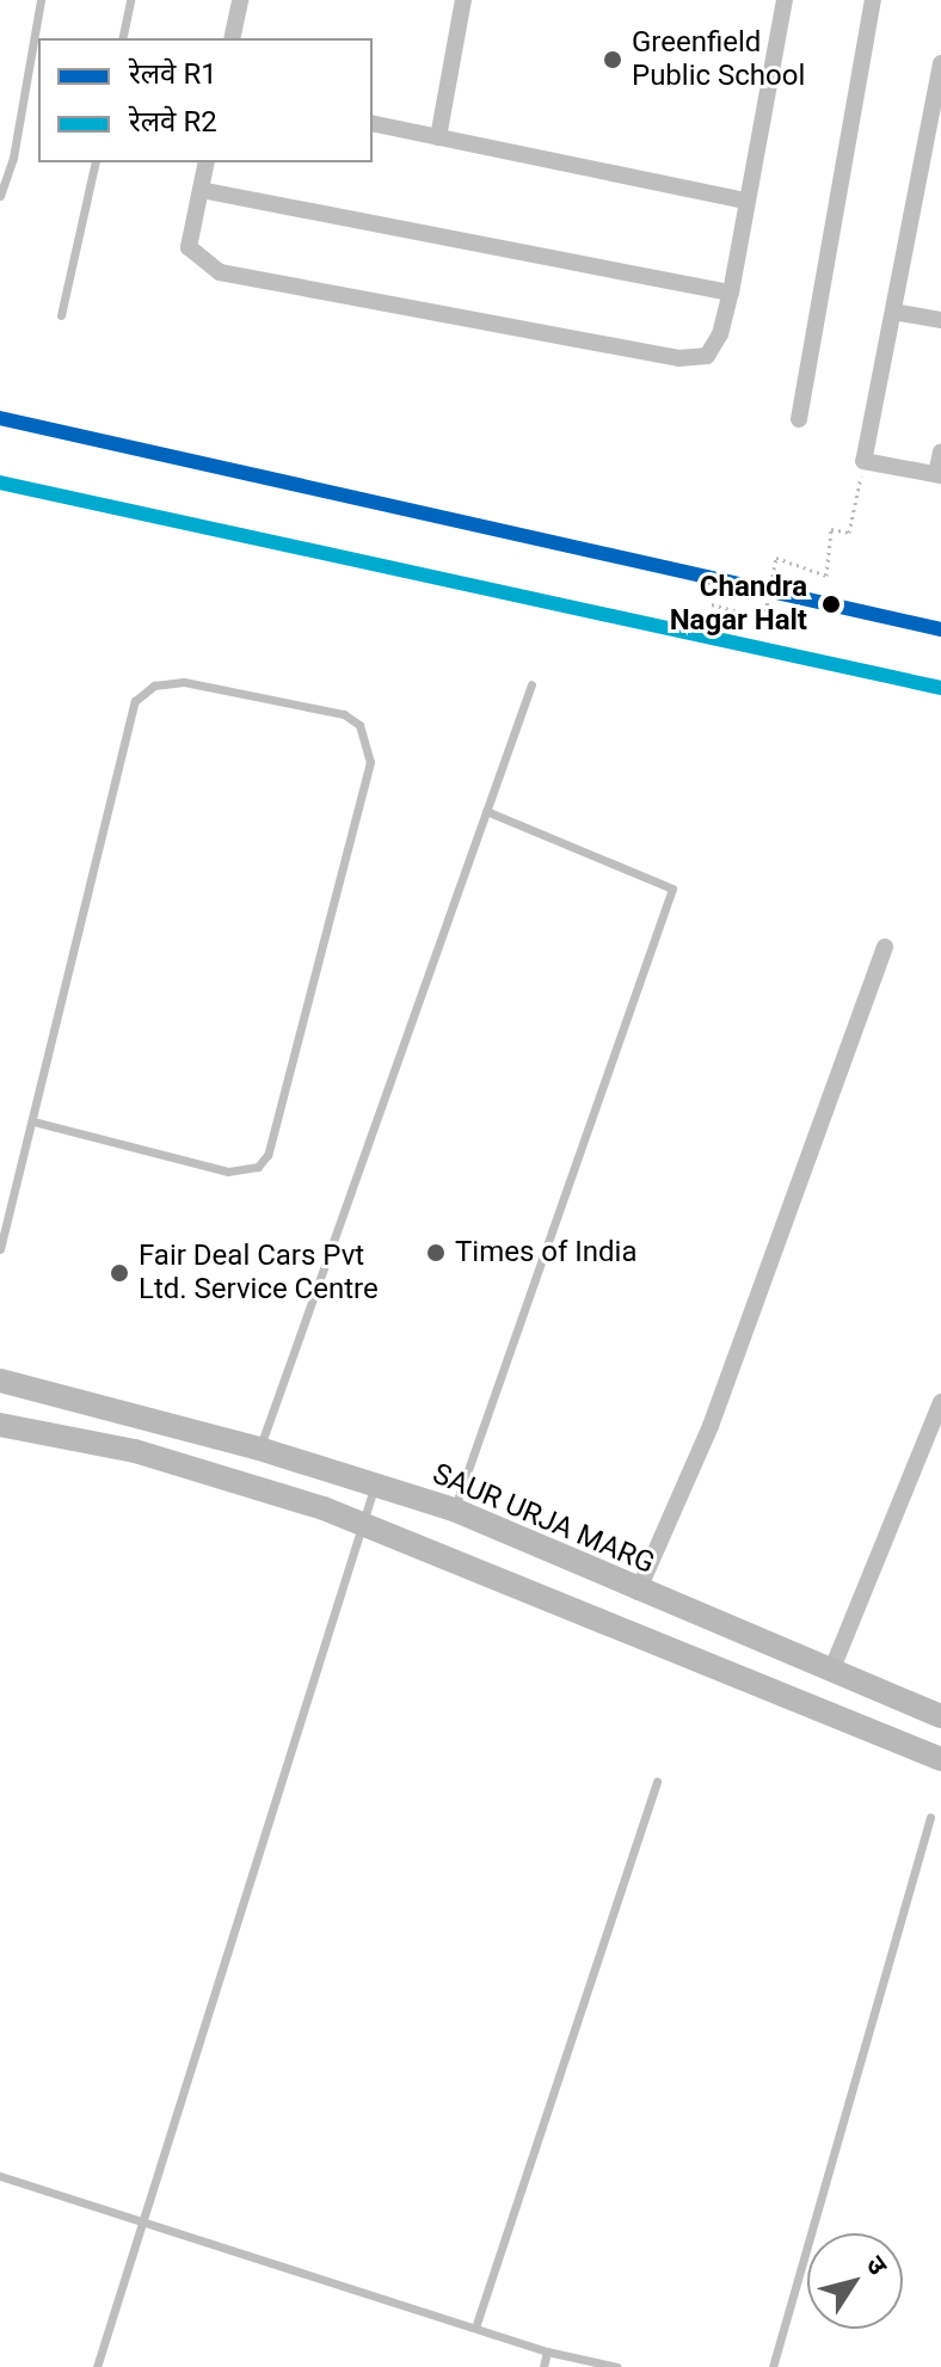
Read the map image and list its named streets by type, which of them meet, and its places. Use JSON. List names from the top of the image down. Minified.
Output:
{"streets":{"street":["SAUR URJA MARG"]},"places":["Greenfield Public School","Chandra Nagar Halt","Times of India","Fair Deal Cars Pvt Ltd. Service Centre"],"lines":["rail line R1","rail line R2"],"legend":["रेलवे R1","रेलवे R2"],"north":"top right"}
